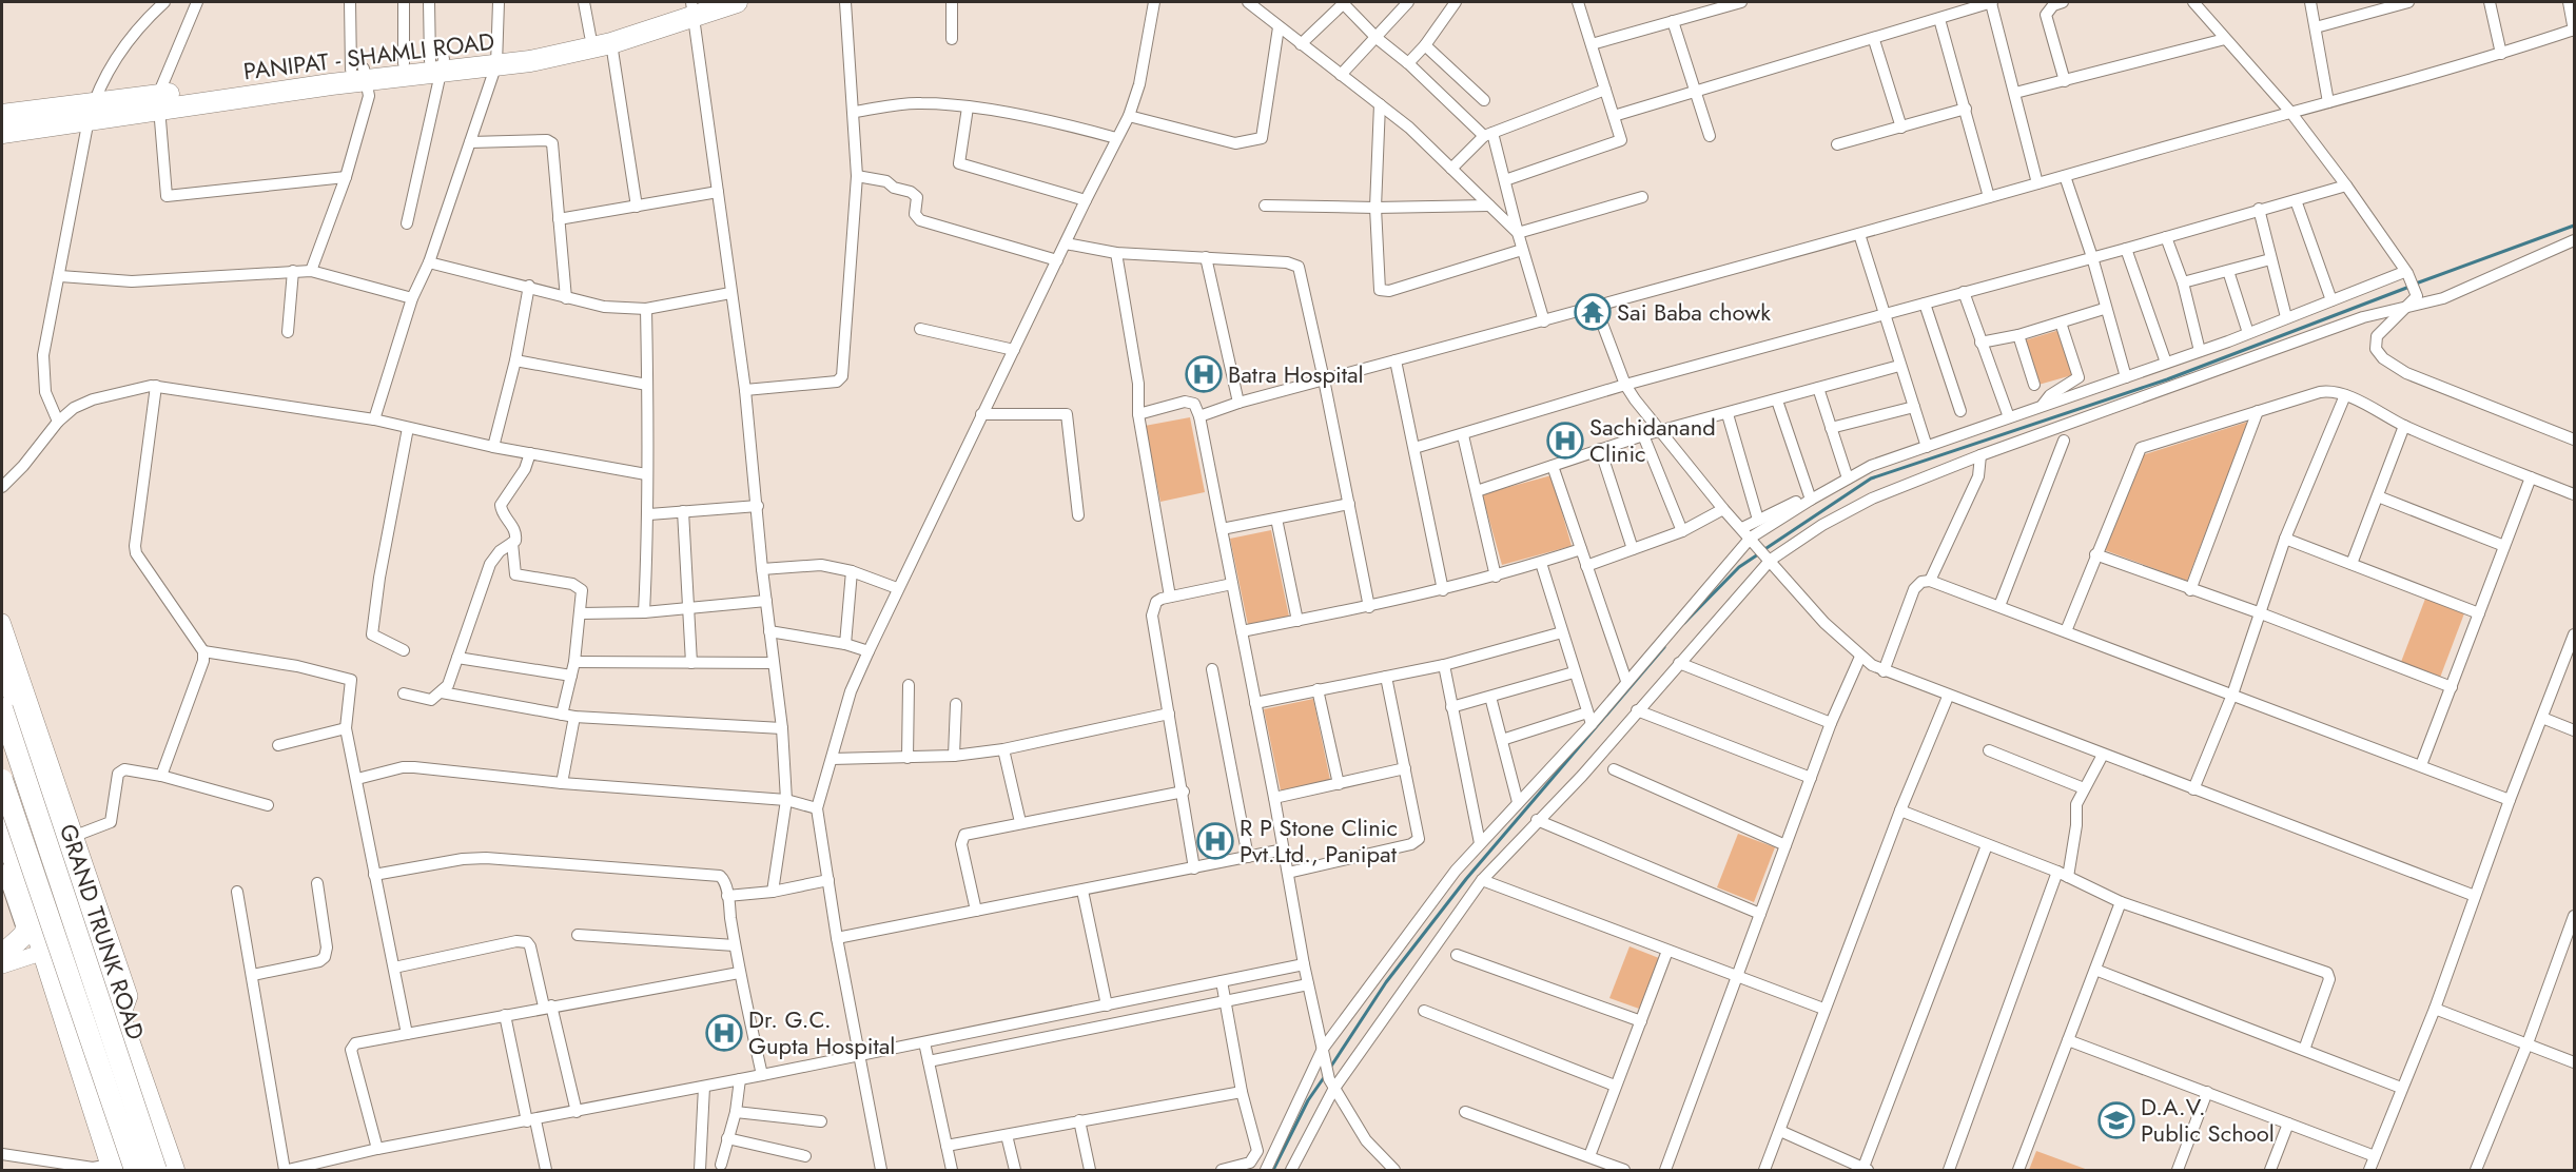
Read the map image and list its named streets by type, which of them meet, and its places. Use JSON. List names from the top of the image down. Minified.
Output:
{"streets":{"highway":["PANIPAT - SHAMLI ROAD","GRAND TRUNK ROAD"]},"places":{"temple":["Sai Baba chowk"],"hospital":["Batra Hospital","Sachidanand Clinic","R P Stone Clinic Pvt.Ltd., Panipat","Dr. G.C. Gupta Hospital"],"school or university":["D.A.V. Public School"]}}
